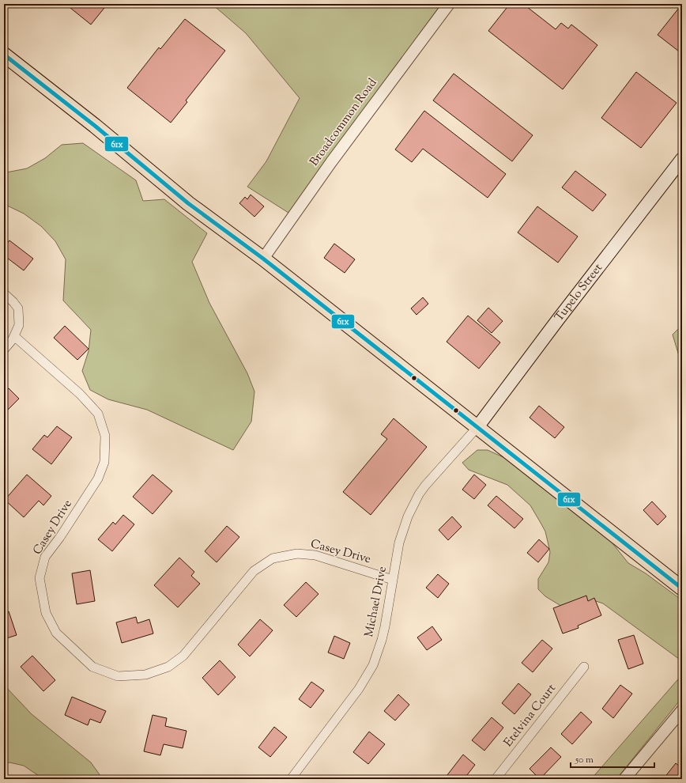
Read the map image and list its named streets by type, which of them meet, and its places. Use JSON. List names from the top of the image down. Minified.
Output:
{"streets":{"main road":["Tupelo Street"],"street":["Broadcommon Road","Casey Drive","Michael Drive","Etelvina Court"]},"crossings":[["Tupelo Street","Michael Drive"],["Casey Drive","Michael Drive"]],"lines":["transit line 61x"],"scale_bar":"50 m"}
